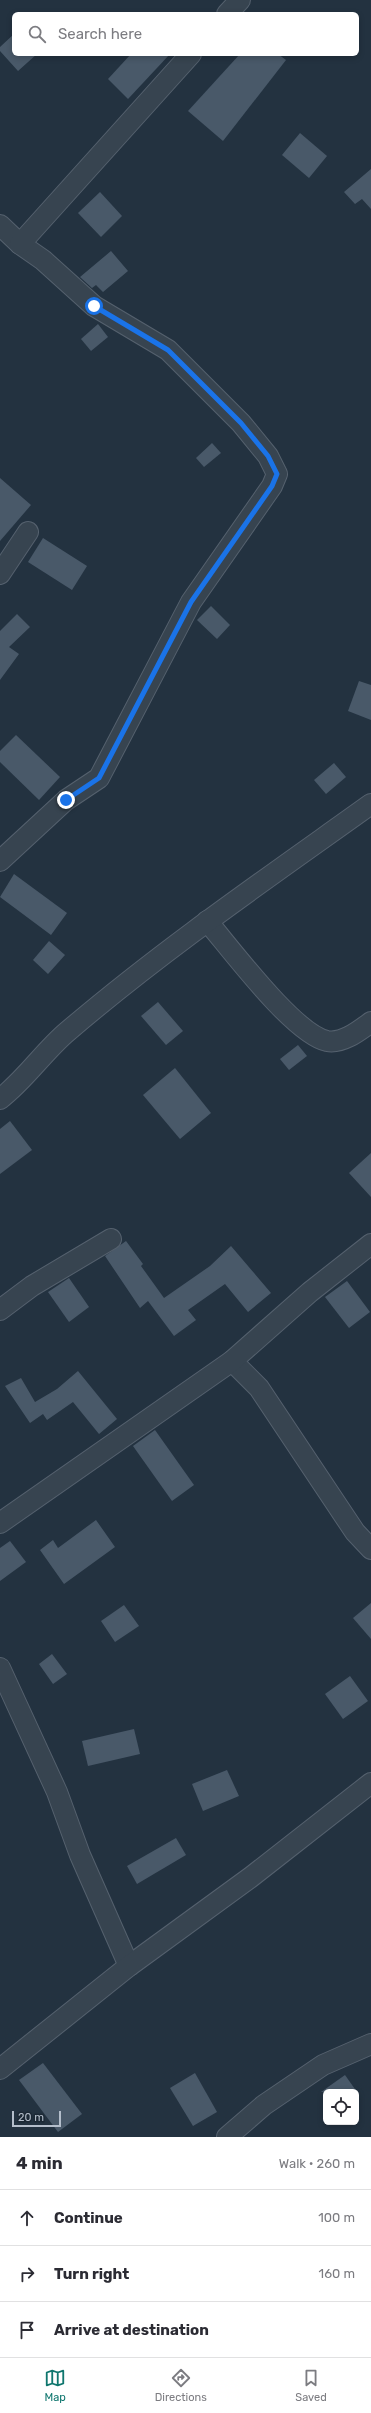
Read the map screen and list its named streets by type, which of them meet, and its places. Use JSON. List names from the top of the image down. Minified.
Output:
{"scale_bar":"20 m","page":{"search":"Search here","scale":"20 m","heading":["4 min","Walk · 260 m"],"list":[["Continue","100 m"],["Turn right","160 m"],"Arrive at destination"],"nav":["Map","Directions","Saved"]}}
